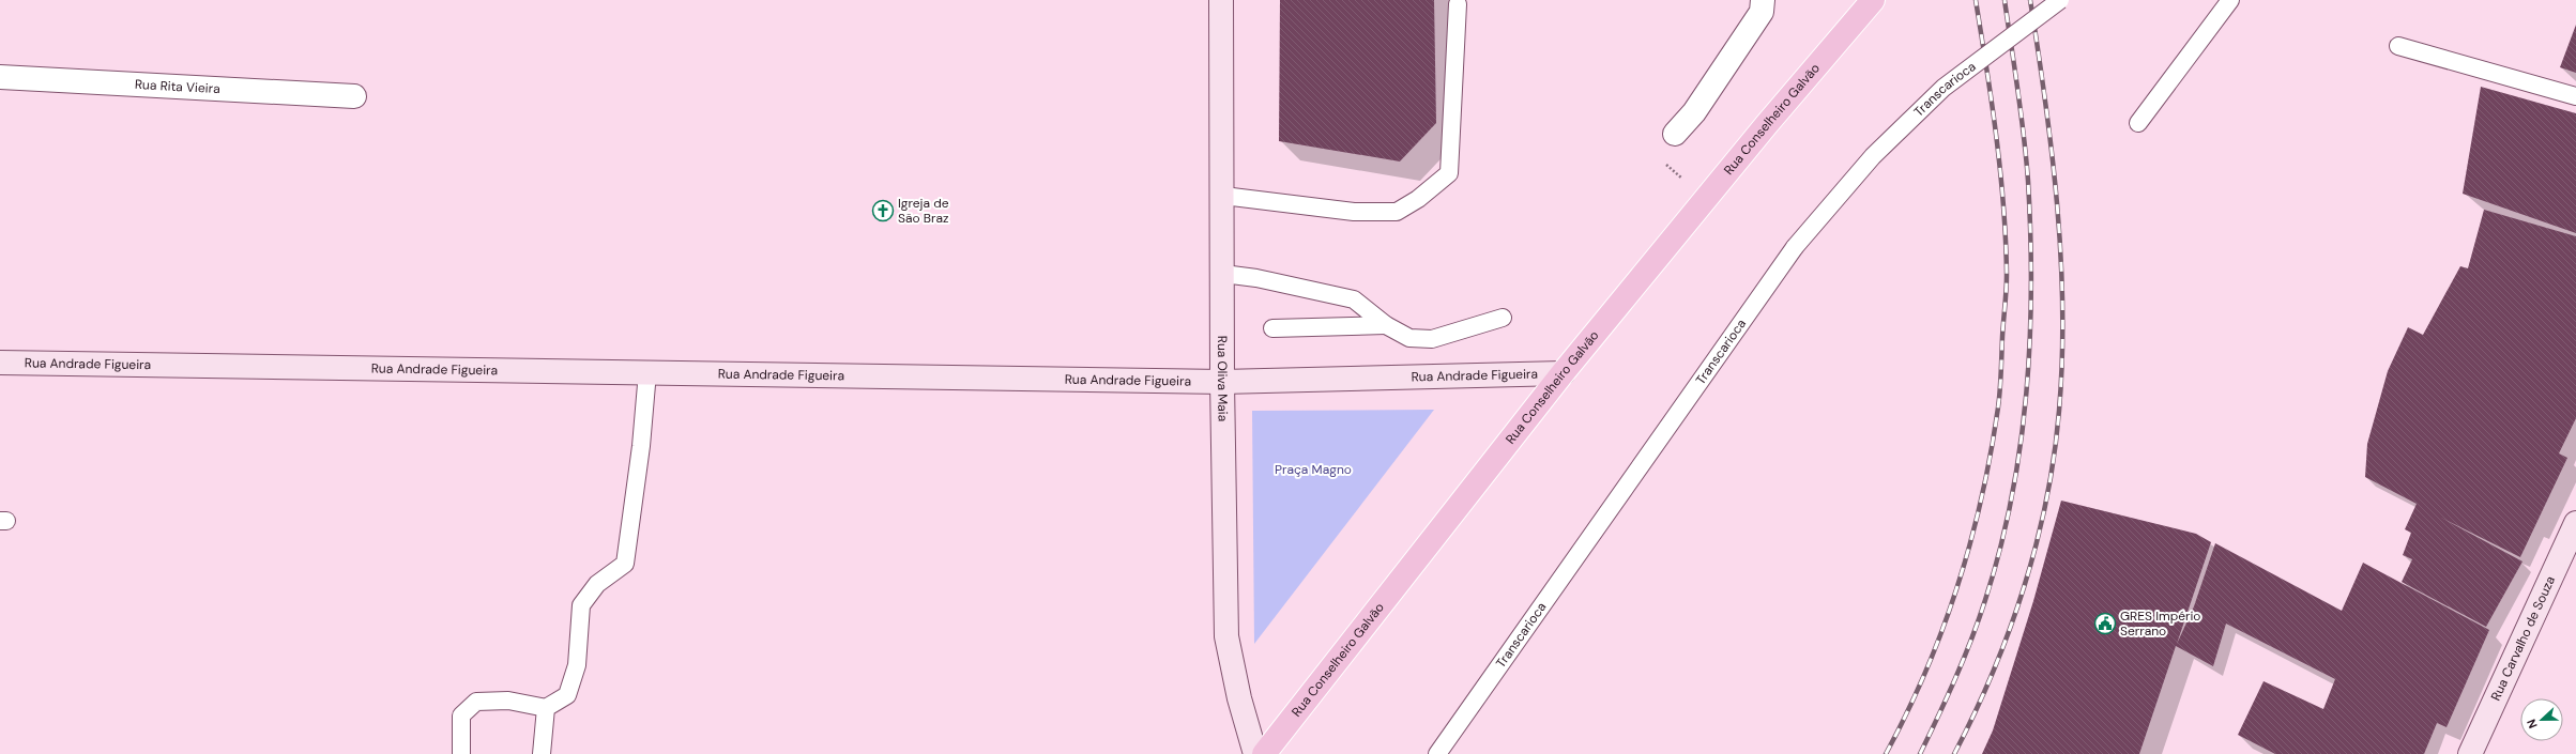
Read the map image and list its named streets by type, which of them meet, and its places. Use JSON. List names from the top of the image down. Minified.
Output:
{"streets":{"main road":["Rua Conselheiro Galvão","Rua Andrade Figueira","Rua Oliva Maia","Rua Carvalho de Souza"],"street":["Rua Rita Vieira"],"lane":["Transcarioca"]},"crossings":[["Rua Conselheiro Galvão","Rua Andrade Figueira"],["Rua Andrade Figueira","Rua Oliva Maia"]],"parks":["Praça Magno"],"places":{"church":["Igreja de São Braz"],"public building":["GRES Império Serrano"]},"north":"left"}
